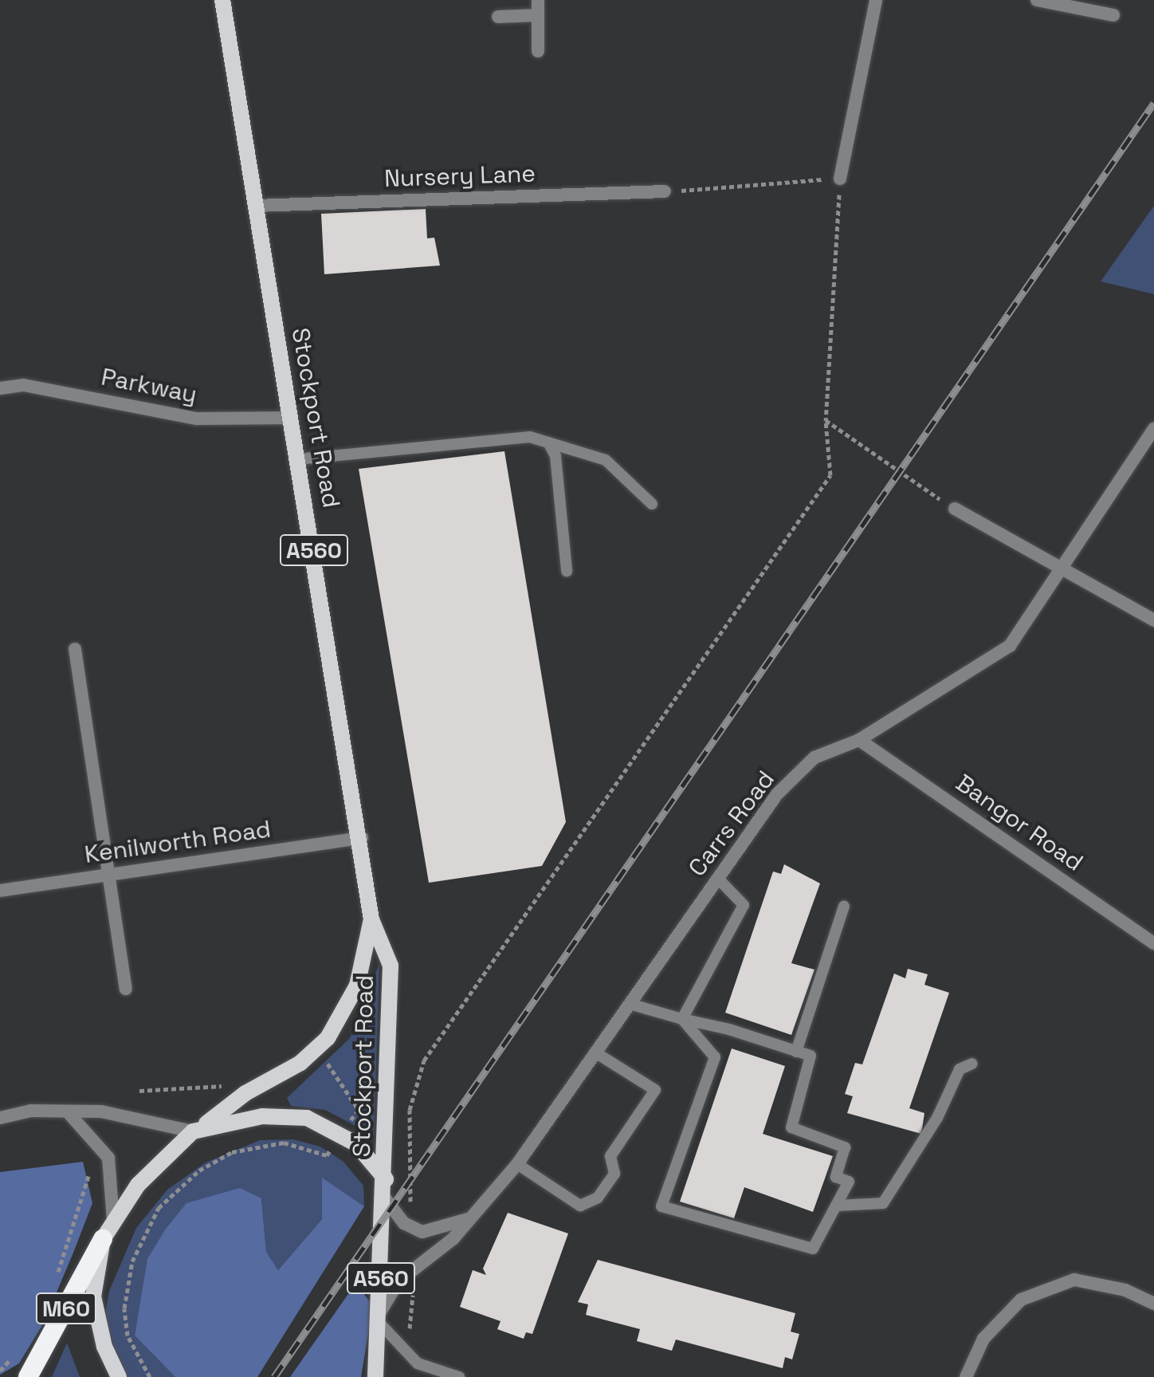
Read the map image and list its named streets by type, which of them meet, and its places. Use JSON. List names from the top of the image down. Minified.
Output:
{"streets":{"highway":["M60"],"main road":["Stockport Road","A560"],"street":["Nursery Lane","Parkway","Bangor Road","Carrs Road","Kenilworth Road"]},"crossings":[["Nursery Lane","Stockport Road"],["Parkway","Stockport Road"],["Stockport Road","A560"],["Stockport Road","Kenilworth Road"],["A560","Carrs Road"],["A560","M60"],["Bangor Road","Carrs Road"]]}
